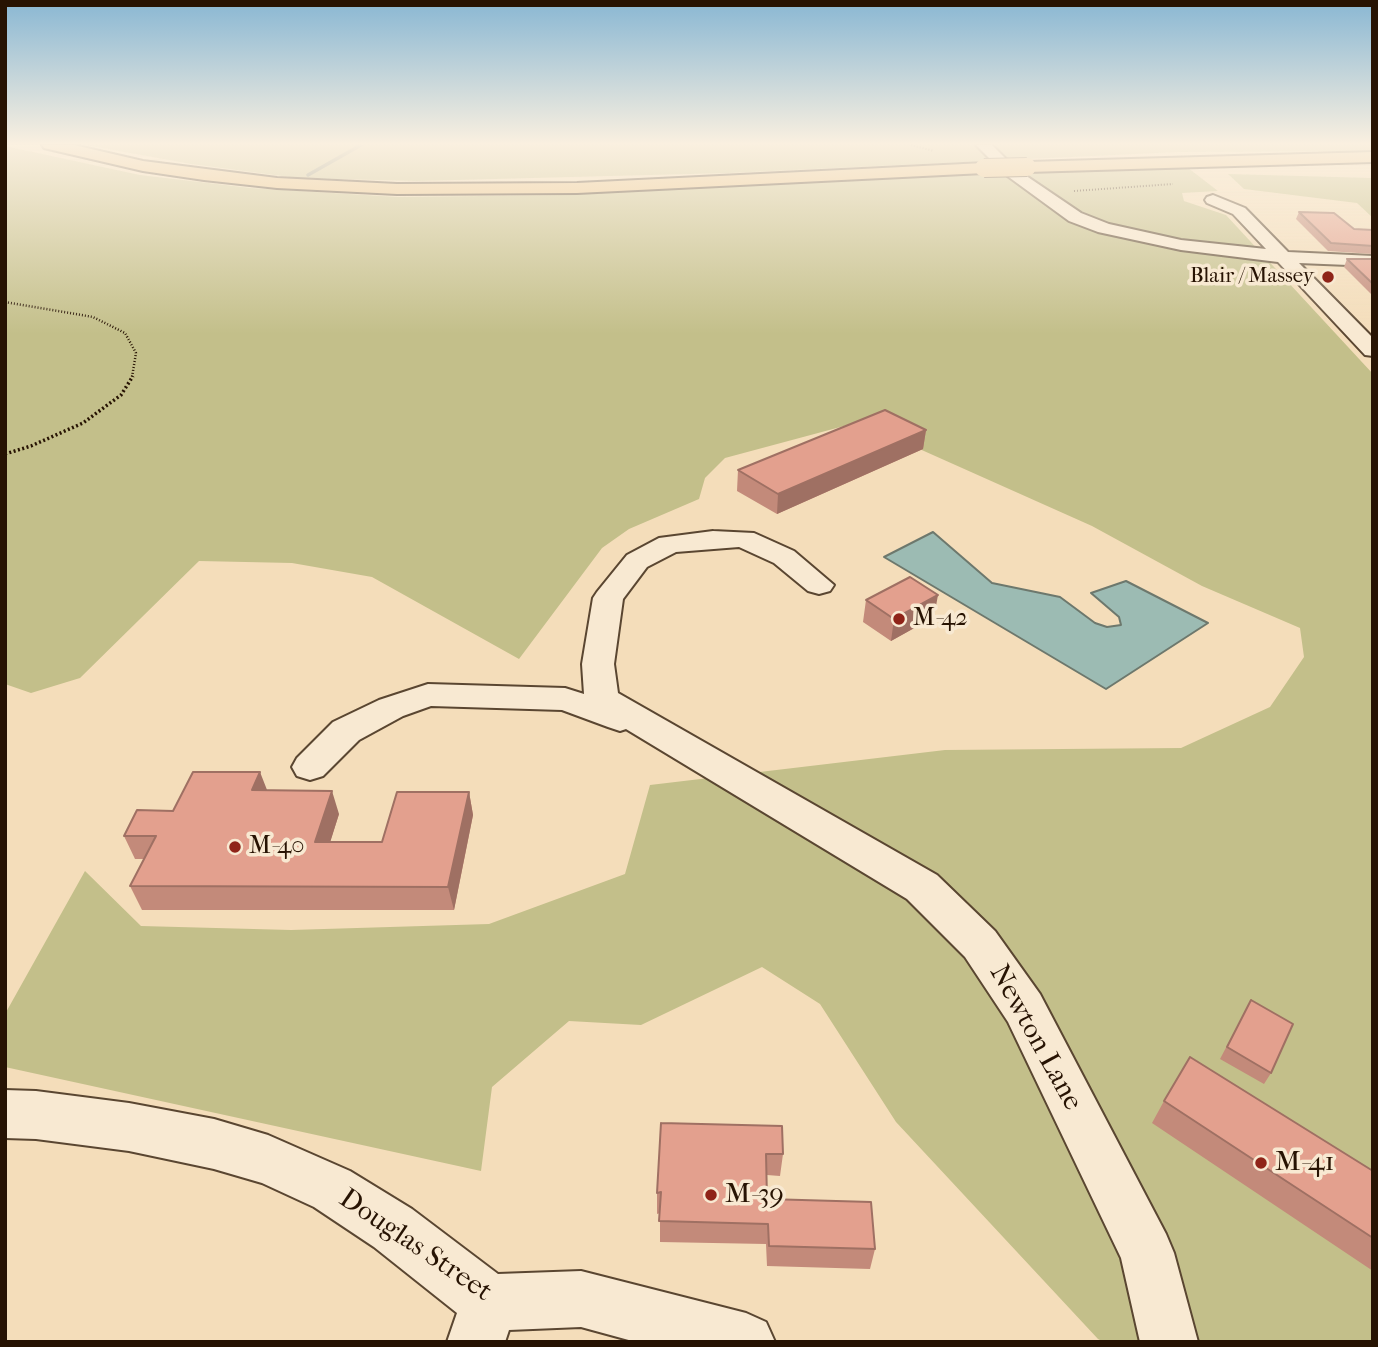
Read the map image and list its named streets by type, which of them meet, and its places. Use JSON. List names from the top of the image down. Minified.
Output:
{"streets":{"street":["Newton Lane","Douglas Street"]},"places":["Blair / Massey","M-42","M-40","M-41","M-39"]}
